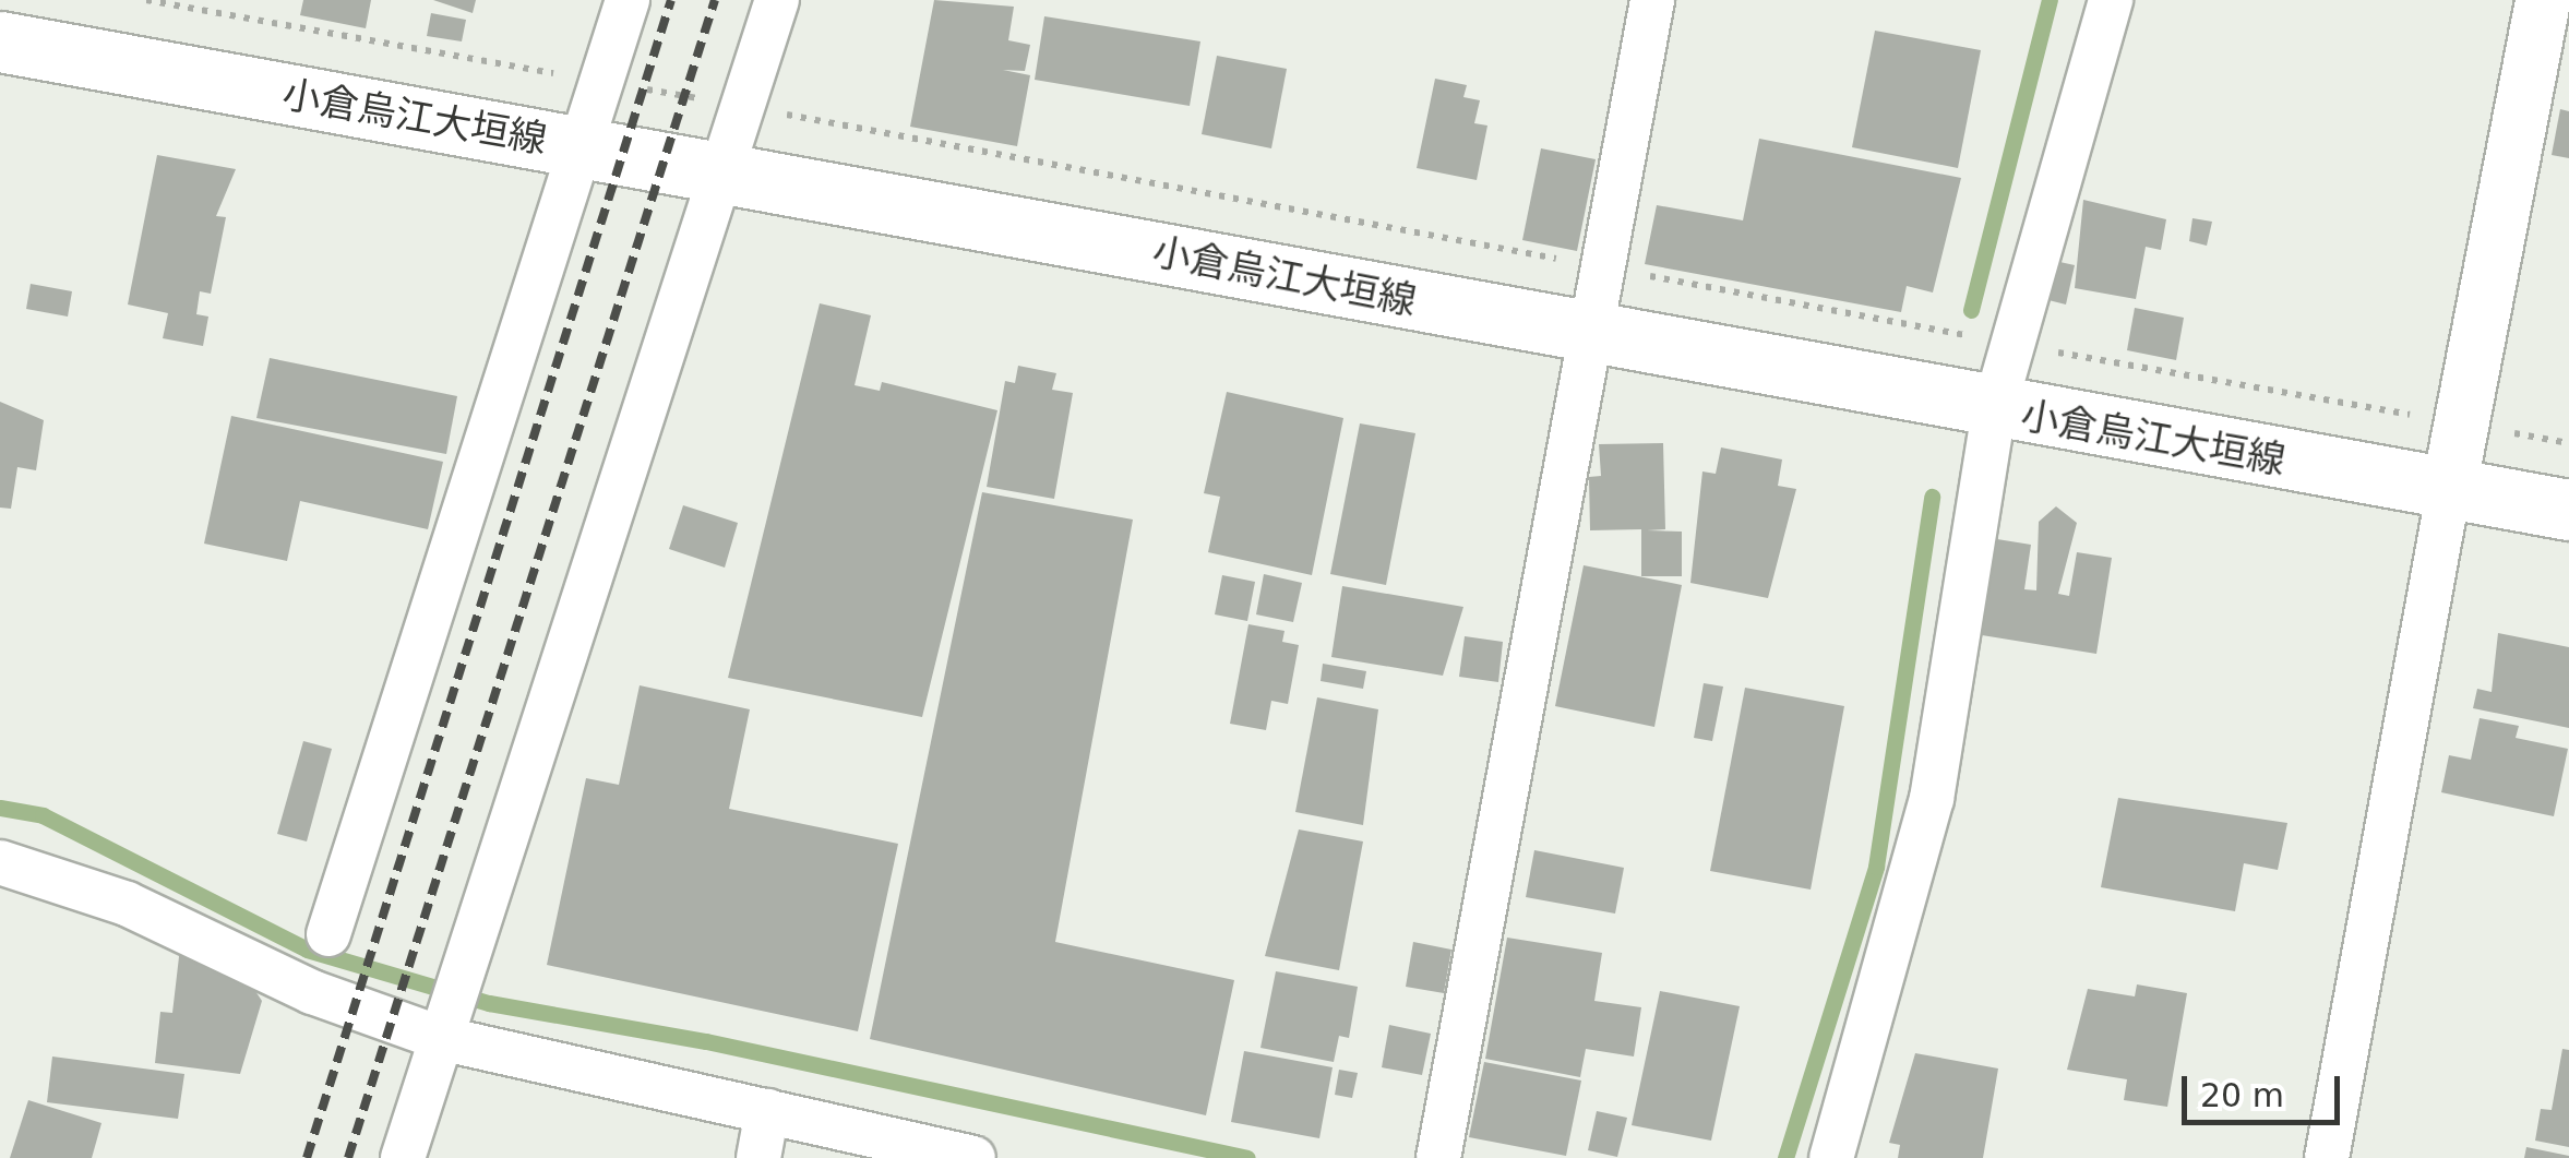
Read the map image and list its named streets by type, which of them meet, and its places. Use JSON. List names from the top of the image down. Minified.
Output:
{"streets":{"main road":["小倉烏江大垣線"]},"scale_bar":"20 m"}
